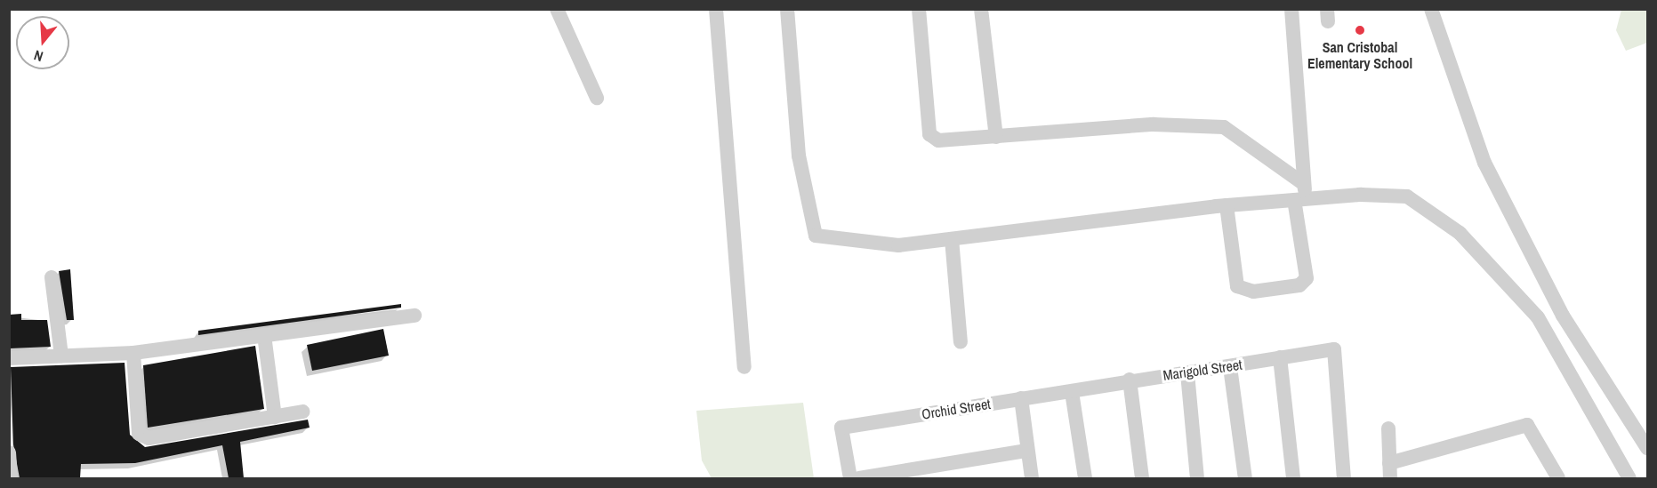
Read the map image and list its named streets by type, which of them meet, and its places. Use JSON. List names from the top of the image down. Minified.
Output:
{"streets":{"street":["Marigold Street","Orchid Street"]},"crossings":[["Marigold Street","Orchid Street"]],"places":["San Cristobal Elementary School"],"north":"bottom"}
